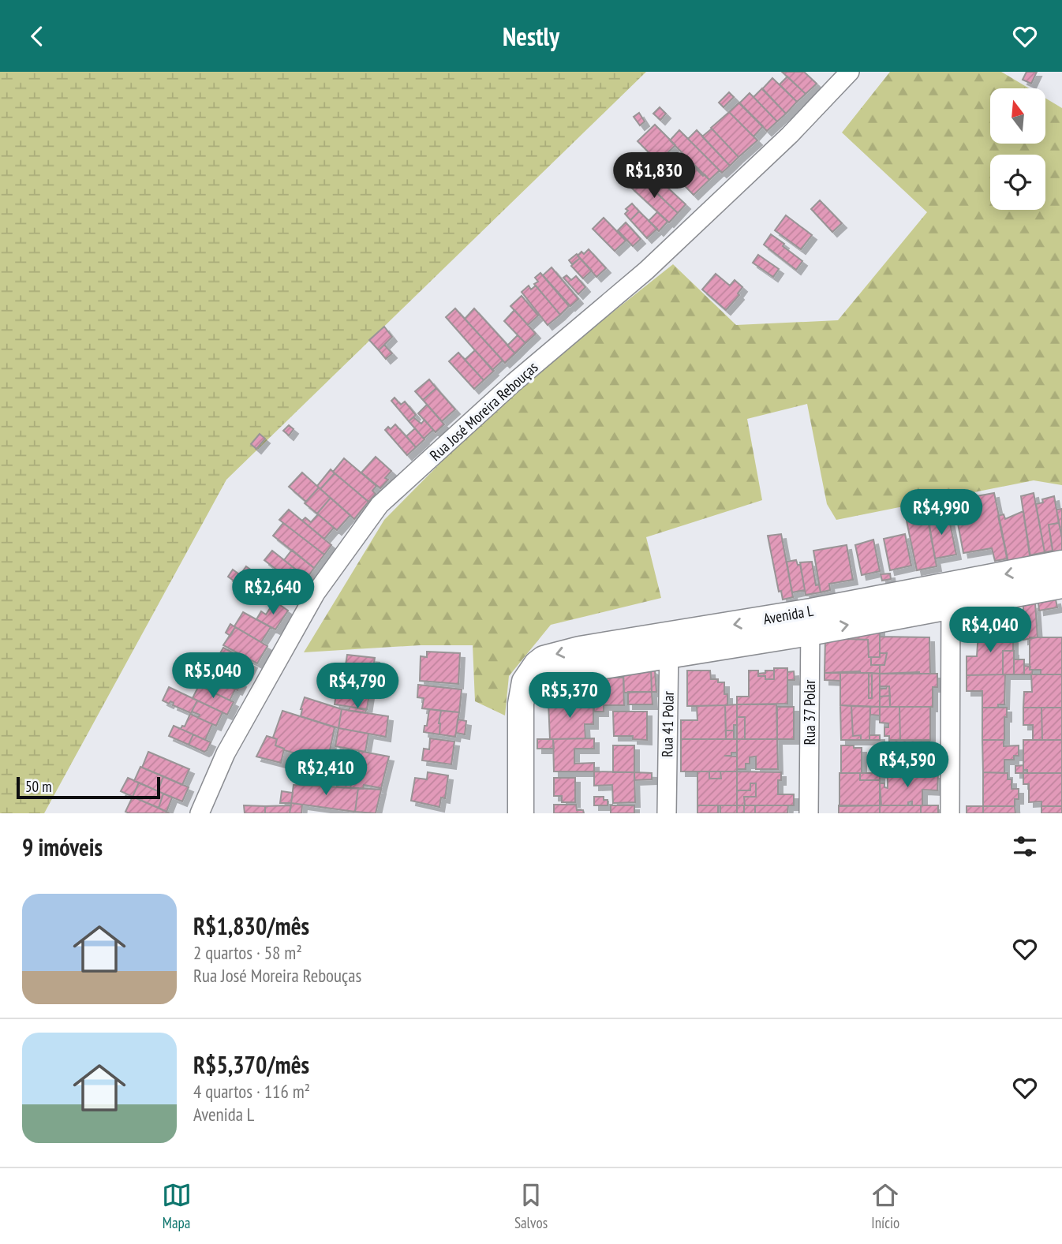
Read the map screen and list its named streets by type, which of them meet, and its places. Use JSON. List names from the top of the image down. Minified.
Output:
{"streets":{"street":["Rua José Moreira Rebouças","Avenida L","Rua 37 Polar","Rua 41 Polar"]},"crossings":[["Avenida L","Rua 37 Polar"],["Avenida L","Rua 41 Polar"]],"scale_bar":"50 m","north":"top","page":{"header":"Nestly","price":["R$1,830","R$4,990","R$2,640","R$4,040","R$5,040","R$4,790","R$5,370","R$4,590","R$2,410"],"scale":"50 m","heading":"9 imóveis","list":[{"name":"R$1,830/mês","note":"2 quartos · 58 m² · Rua José Moreira Rebouças"},{"name":"R$5,370/mês","note":"4 quartos · 116 m² · Avenida L"}],"tabs":["Mapa","Salvos","Início"]}}
